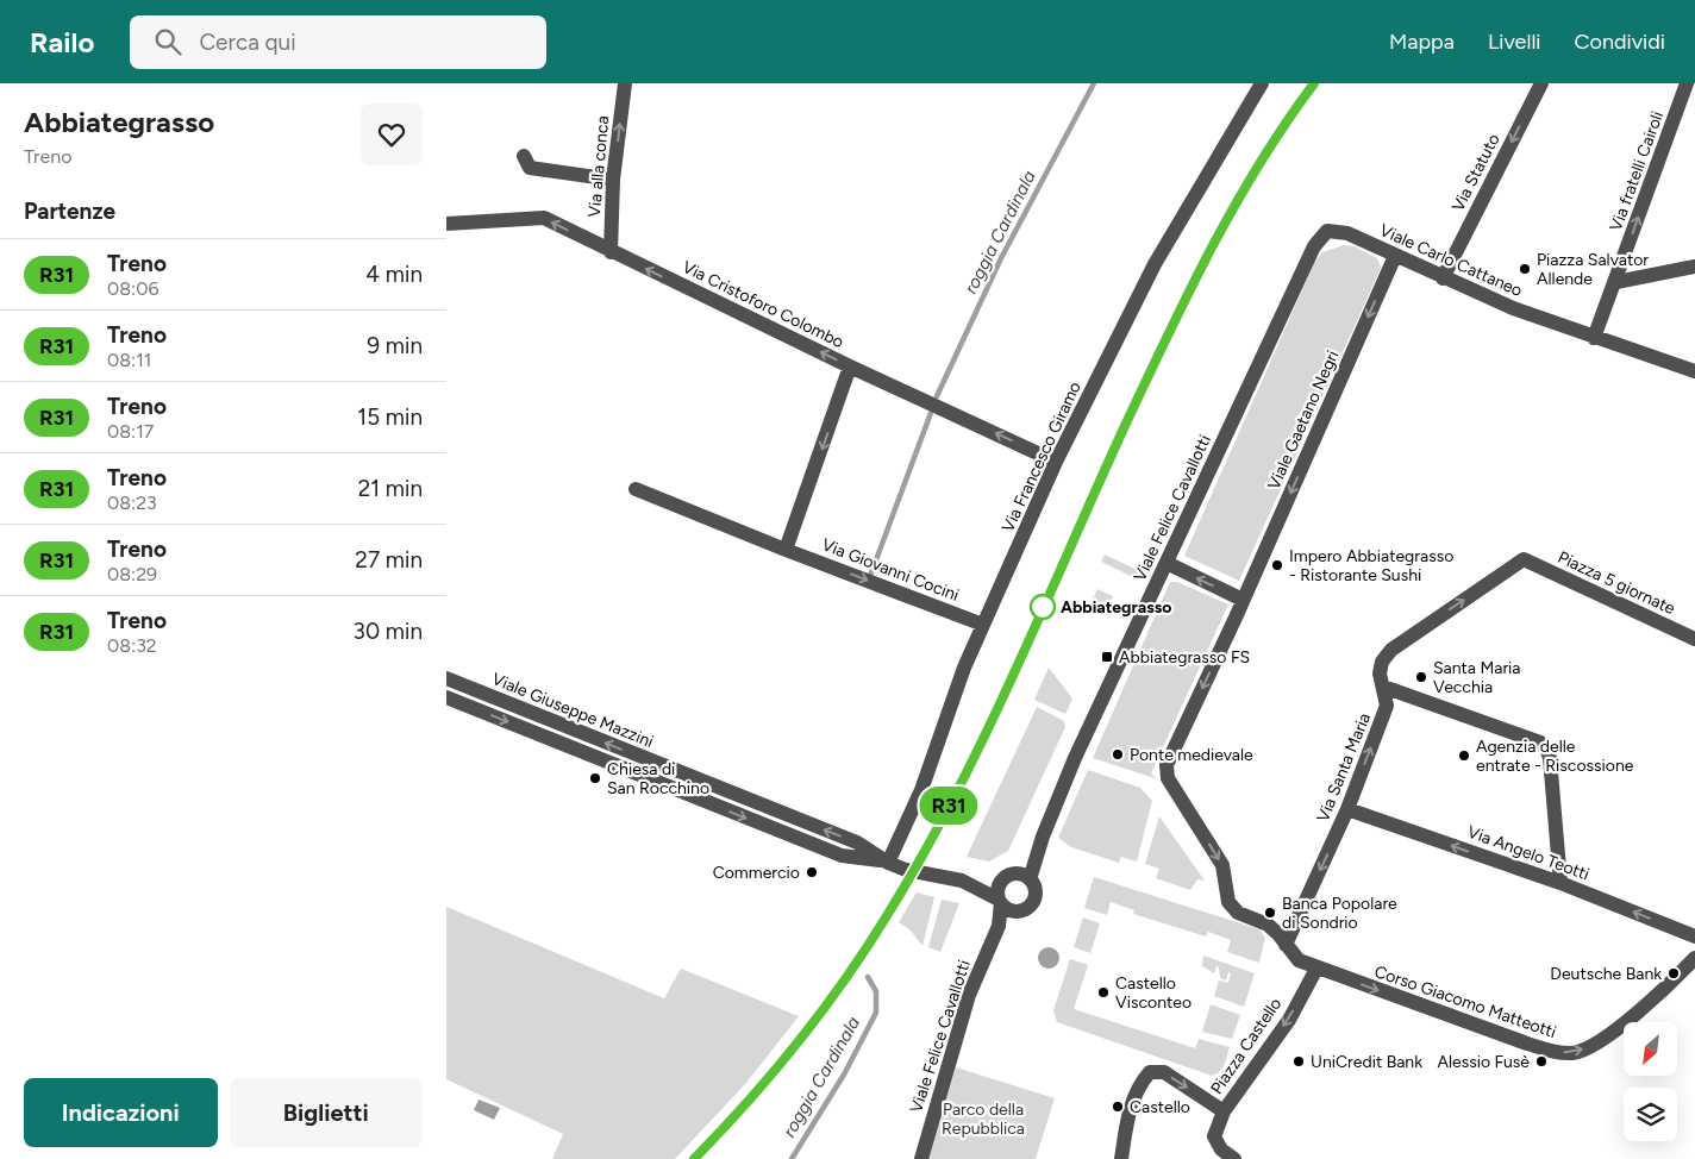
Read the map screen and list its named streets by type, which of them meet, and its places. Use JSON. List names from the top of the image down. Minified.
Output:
{"streets":{"street":["Via alla conca","Via fratelli Cairoli","Via Statuto","Viale Carlo Cattaneo","Via Cristoforo Colombo","Viale Gaetano Negri","Via Francesco Giramo","Viale Felice Cavallotti","Via Giovanni Cocini","Piazza 5 giornate","Viale Giuseppe Mazzini","Via Santa Maria","Via Angelo Teotti","Corso Giacomo Matteotti","Piazza Castello"]},"crossings":[["Via alla conca","Via Cristoforo Colombo"],["Via fratelli Cairoli","Viale Carlo Cattaneo"],["Via Statuto","Viale Carlo Cattaneo"],["Viale Carlo Cattaneo","Viale Gaetano Negri"],["Viale Carlo Cattaneo","Viale Felice Cavallotti"],["Via Cristoforo Colombo","Via Francesco Giramo"],["Viale Gaetano Negri","Via Santa Maria"],["Viale Gaetano Negri","Corso Giacomo Matteotti"],["Via Francesco Giramo","Via Giovanni Cocini"],["Via Francesco Giramo","Viale Giuseppe Mazzini"],["Viale Felice Cavallotti","Viale Giuseppe Mazzini"],["Piazza 5 giornate","Via Santa Maria"],["Via Santa Maria","Via Angelo Teotti"],["Via Santa Maria","Corso Giacomo Matteotti"],["Corso Giacomo Matteotti","Piazza Castello"]],"one_way":["Via alla conca","Via fratelli Cairoli","Via Statuto","Via Cristoforo Colombo","Viale Gaetano Negri","Via Giovanni Cocini","Via Angelo Teotti","Corso Giacomo Matteotti"],"water":["roggia Cardinala"],"parks":["Parco della Repubblica"],"places":{"other":["Piazza Salvator Allende","Impero Abbiategrasso - Ristorante Sushi","Abbiategrasso","Santa Maria Vecchia","Ponte medievale","Agenzia delle entrate - Riscossione","Chiesa di San Rocchino","Commercio","Banca Popolare di Sondrio","Deutsche Bank","Castello Visconteo","UniCredit Bank","Alessio Fusè","Castello"],"transit":["Abbiategrasso FS"]},"north":"bottom left","page":{"header":"Railo","search":"Cerca qui","nav":["Mappa","Livelli","Condividi"],"heading":[["Abbiategrasso","Treno"],"Partenze"],"on_map":"R31","list":[{"mark":"R31","name":"Treno","note":"08:06","value":"4 min"},{"mark":"R31","name":"Treno","note":"08:11","value":"9 min"},{"mark":"R31","name":"Treno","note":"08:17","value":"15 min"},{"mark":"R31","name":"Treno","note":"08:23","value":"21 min"},{"mark":"R31","name":"Treno","note":"08:29","value":"27 min"},{"mark":"R31","name":"Treno","note":"08:32","value":"30 min"}],"buttons":["Indicazioni","Biglietti"]}}
